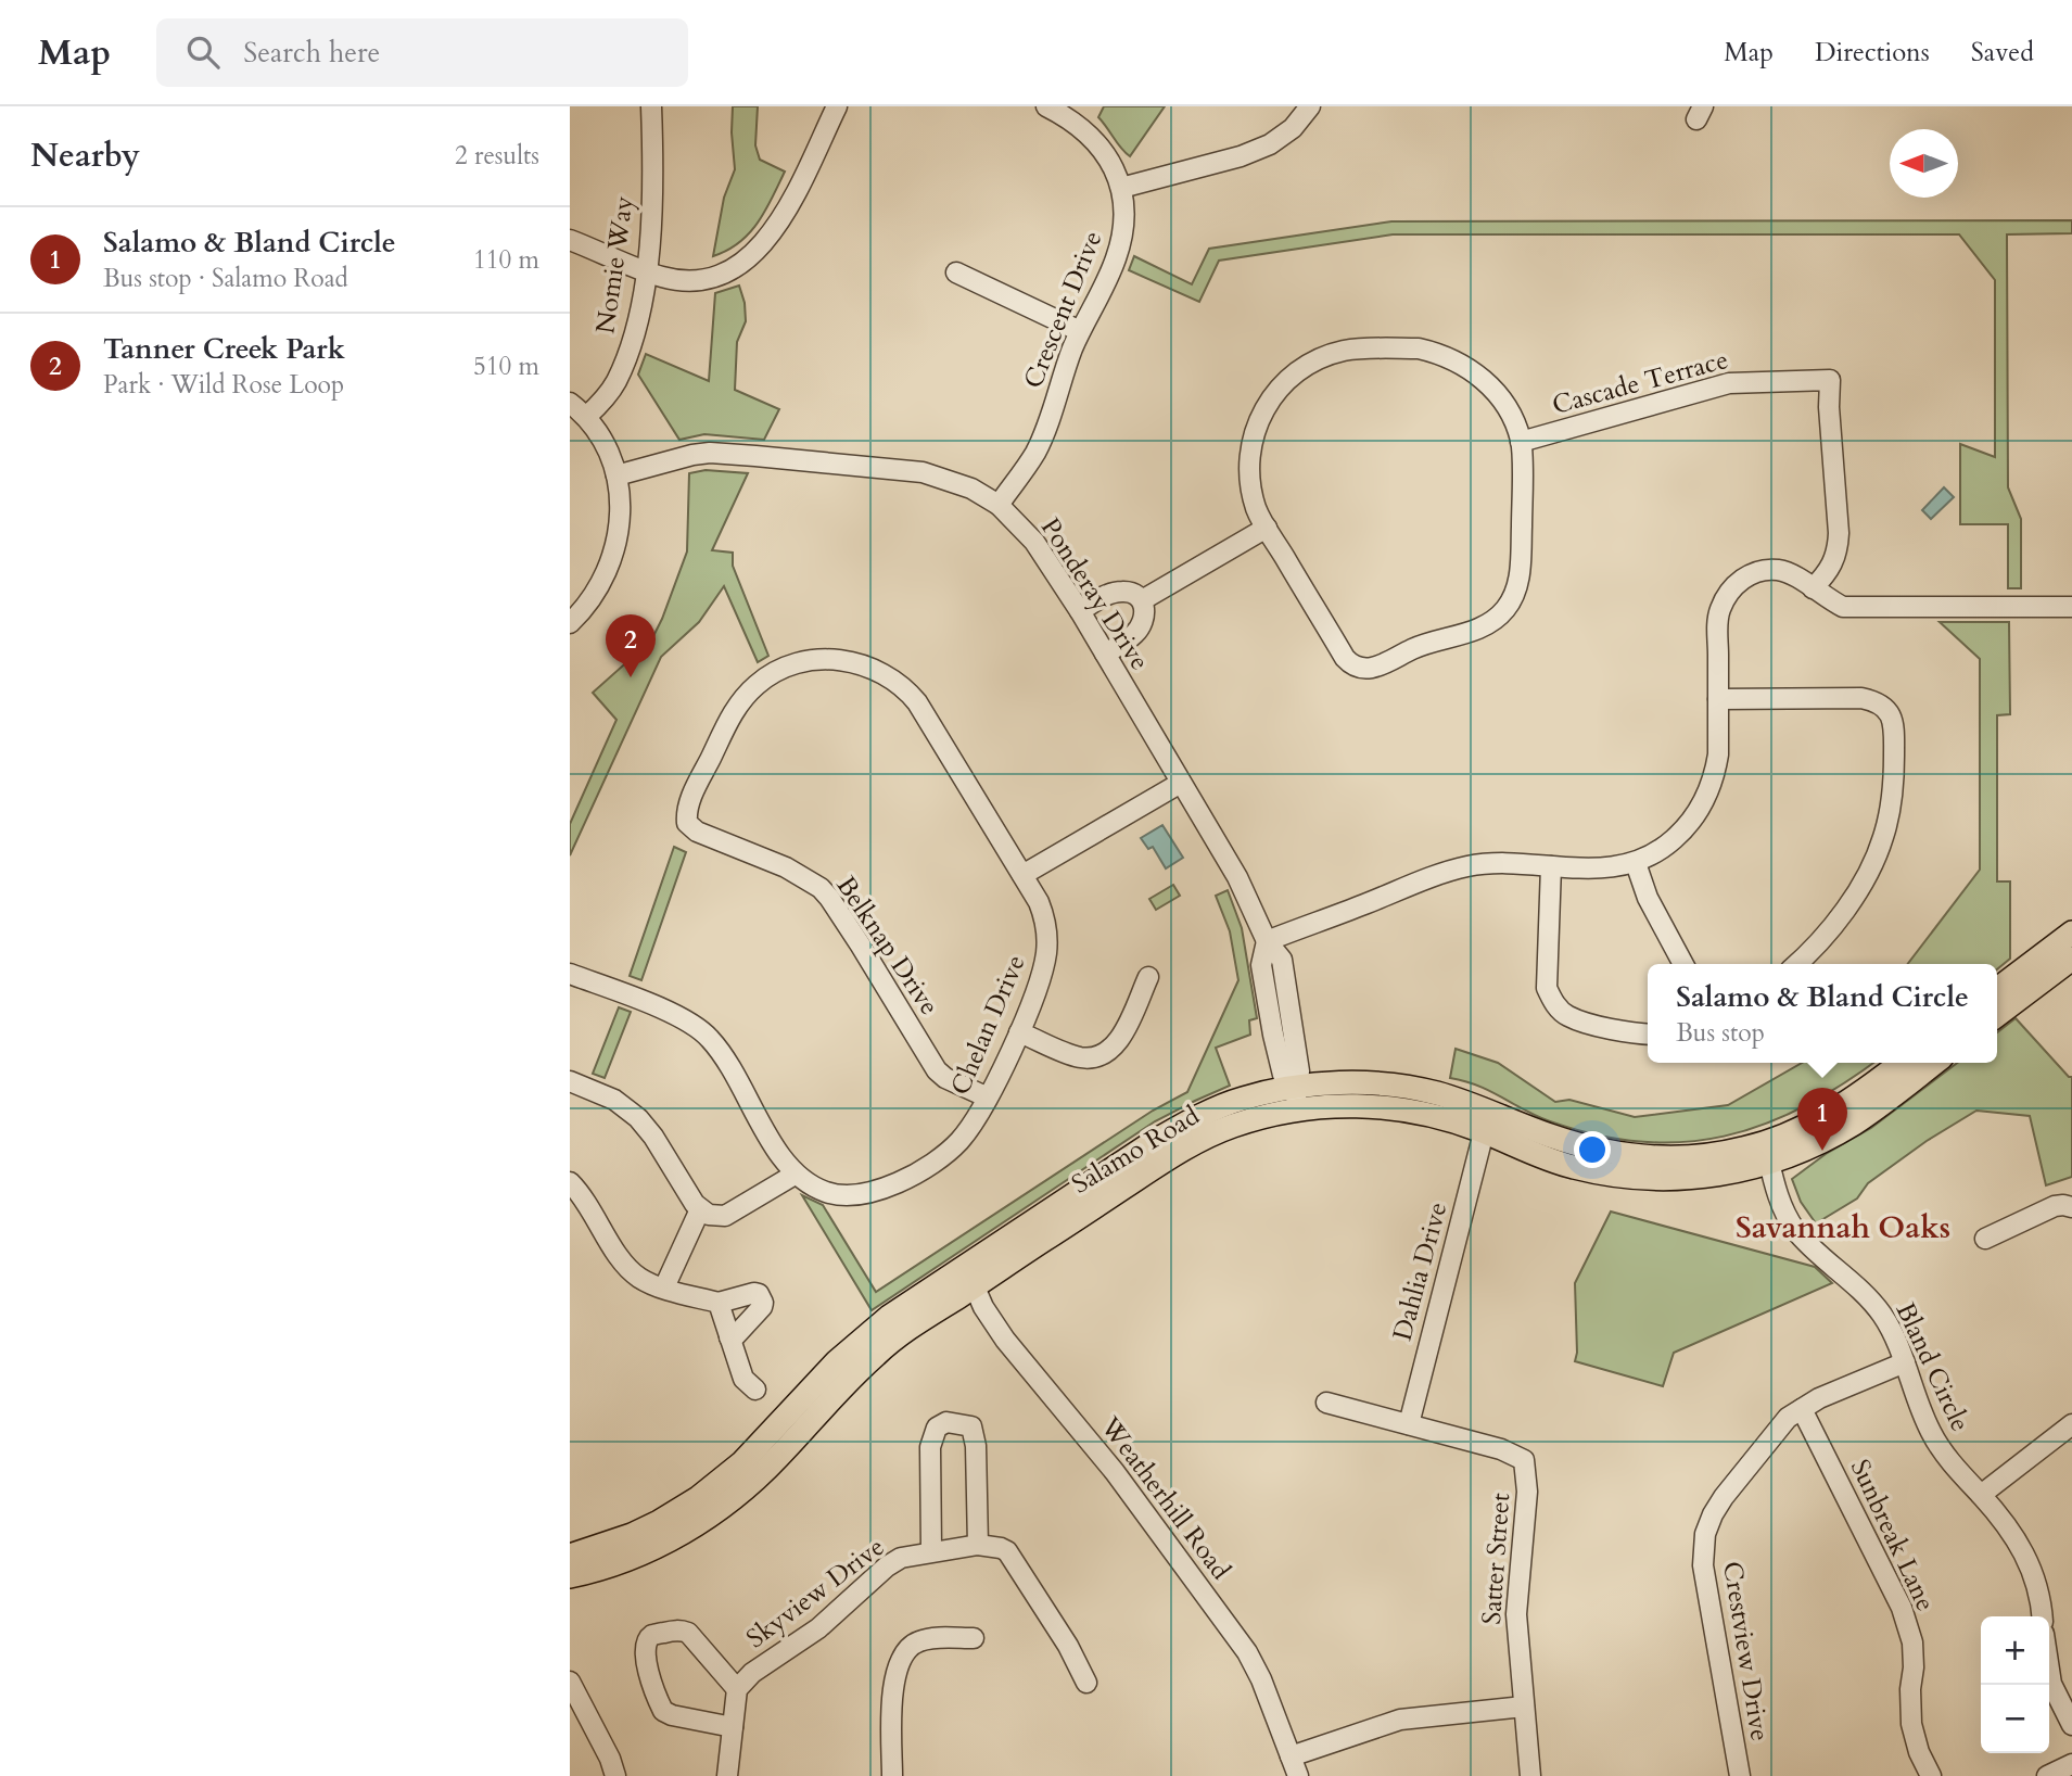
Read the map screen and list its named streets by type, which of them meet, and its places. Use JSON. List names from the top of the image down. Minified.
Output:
{"streets":{"main road":["Salamo Road"],"street":["Nomie Way","Crescent Drive","Cascade Terrace","Ponderay Drive","Belknap Drive","Chelan Drive","Dahlia Drive","Bland Circle","Weatherhill Road","Sunbreak Lane","Satter Street","Skyview Drive","Crestview Drive"]},"crossings":[["Crescent Drive","Ponderay Drive"],["Ponderay Drive","Salamo Road"],["Belknap Drive","Chelan Drive"],["Salamo Road","Dahlia Drive"],["Salamo Road","Bland Circle"],["Salamo Road","Weatherhill Road"],["Dahlia Drive","Satter Street"],["Bland Circle","Crestview Drive"],["Sunbreak Lane","Crestview Drive"]],"districts":["Savannah Oaks"],"north":"left","page":{"header":"Map","search":"Search here","nav":["Map","Directions","Saved"],"heading":["Nearby","2 results"],"list":[{"mark":"1","name":"Salamo & Bland Circle","note":"Bus stop · Salamo Road","value":"110 m"},{"mark":"2","name":"Tanner Creek Park","note":"Park · Wild Rose Loop","value":"510 m"}],"pins":["2","1"],"popup":["Salamo & Bland Circle","Bus stop"],"map_buttons":["+","−"]}}
